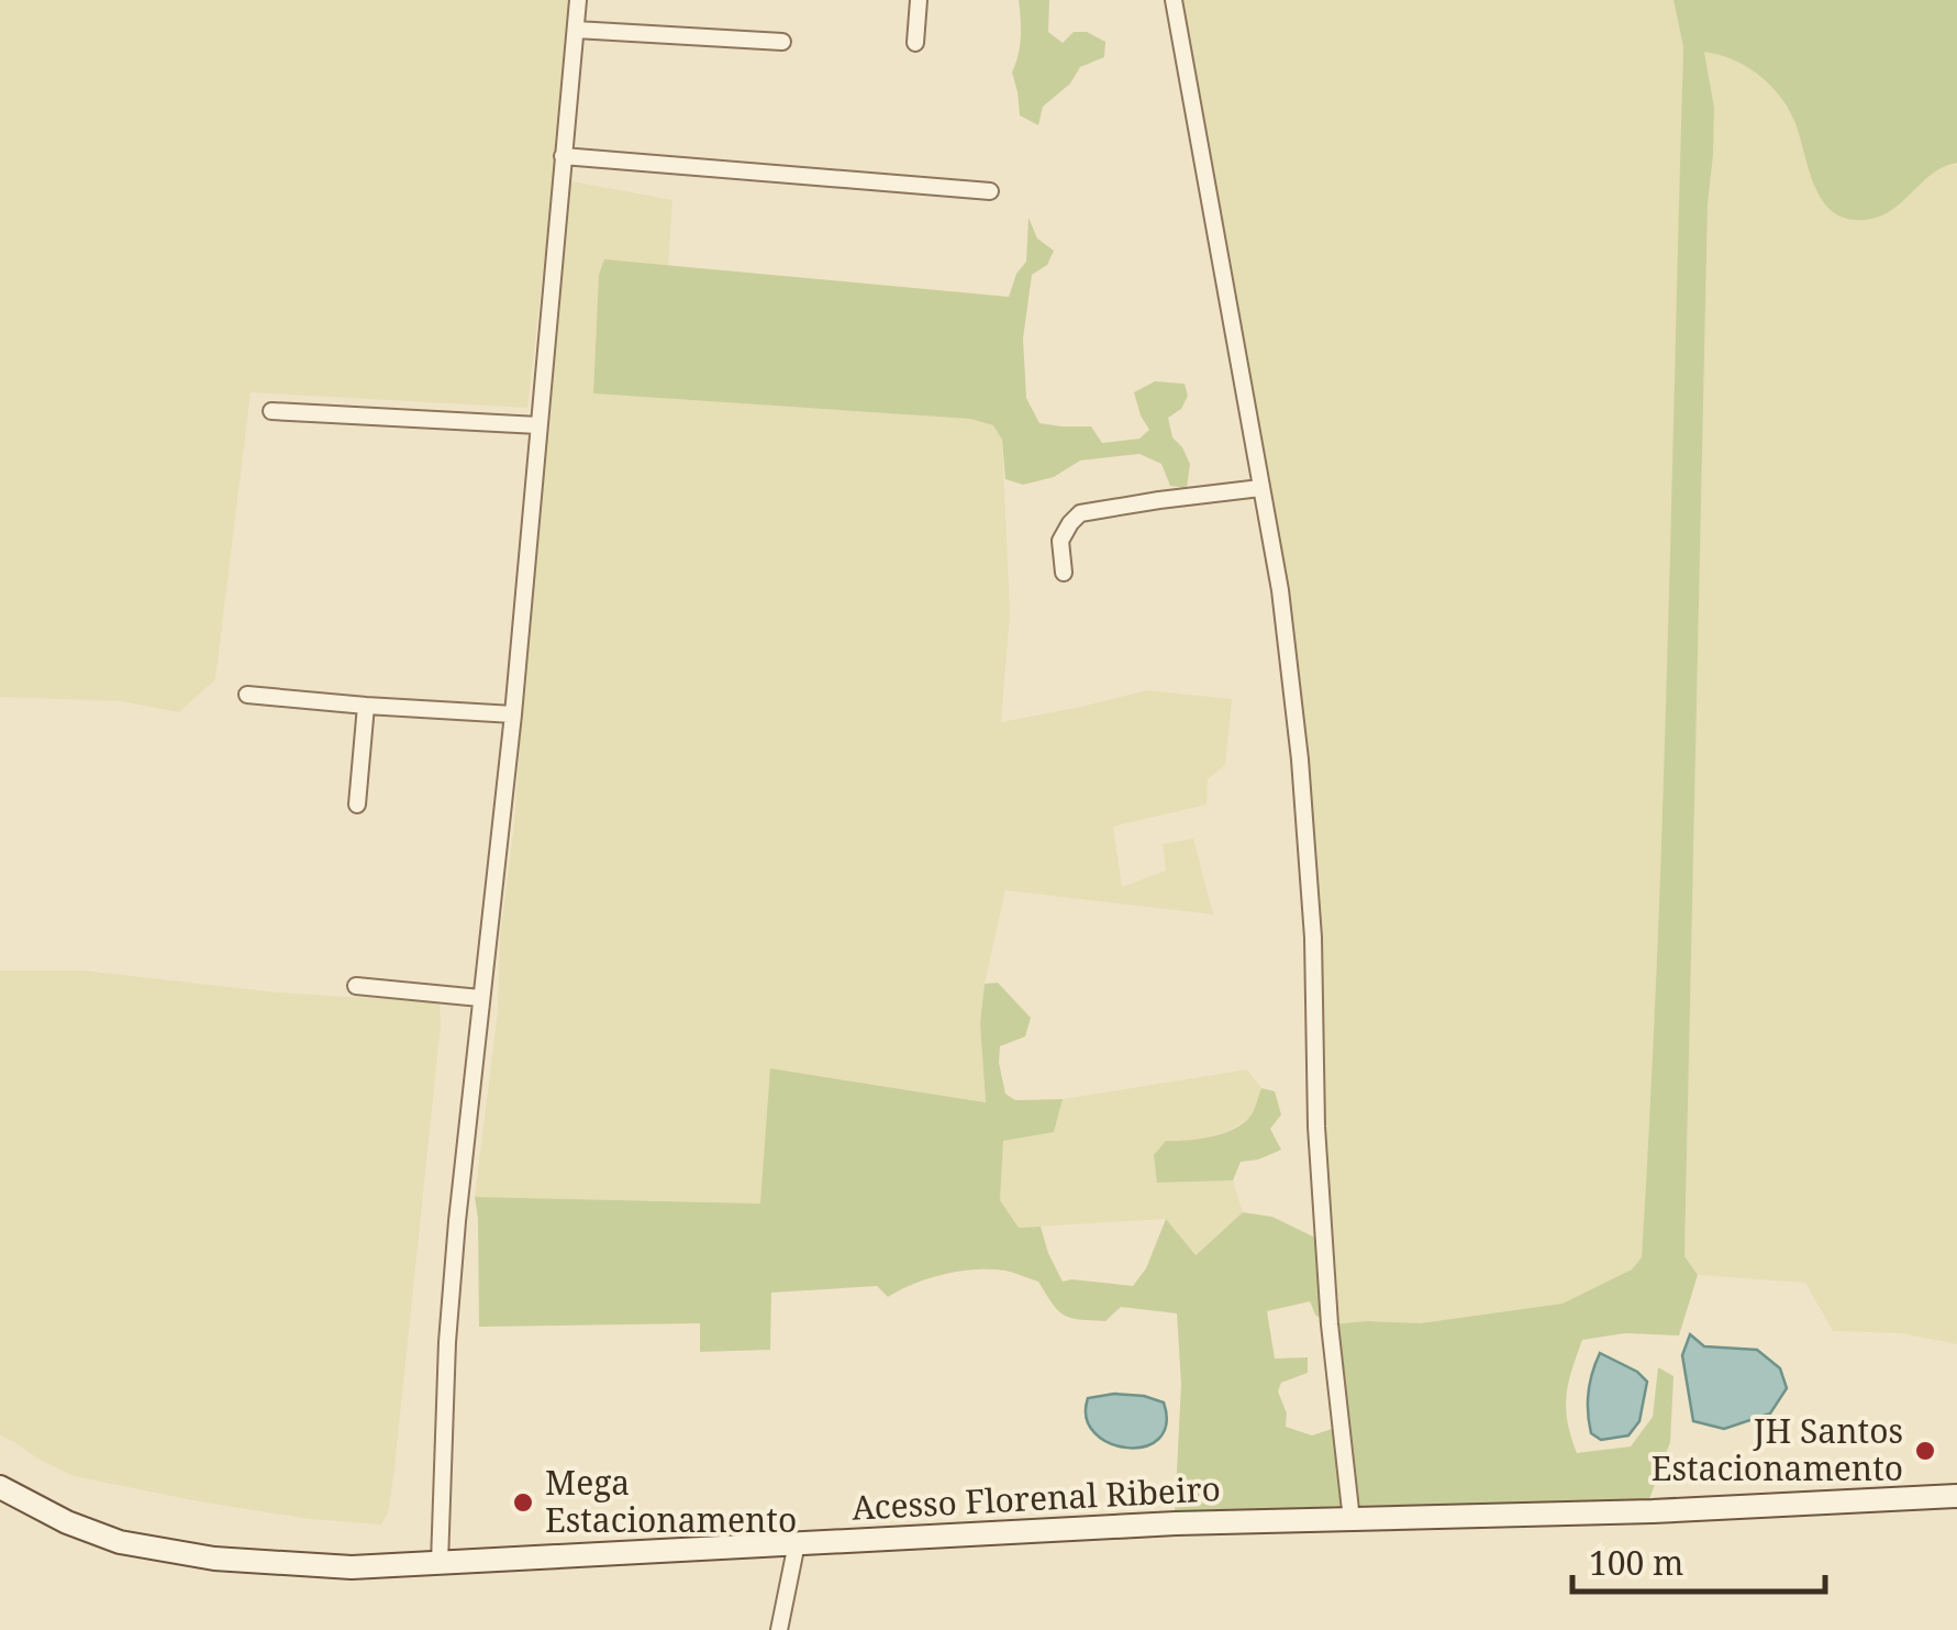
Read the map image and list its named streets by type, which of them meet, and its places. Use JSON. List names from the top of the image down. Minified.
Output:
{"streets":{"street":["Acesso Florenal Ribeiro"]},"places":["JH Santos Estacionamento","Mega Estacionamento"],"scale_bar":"100 m"}
